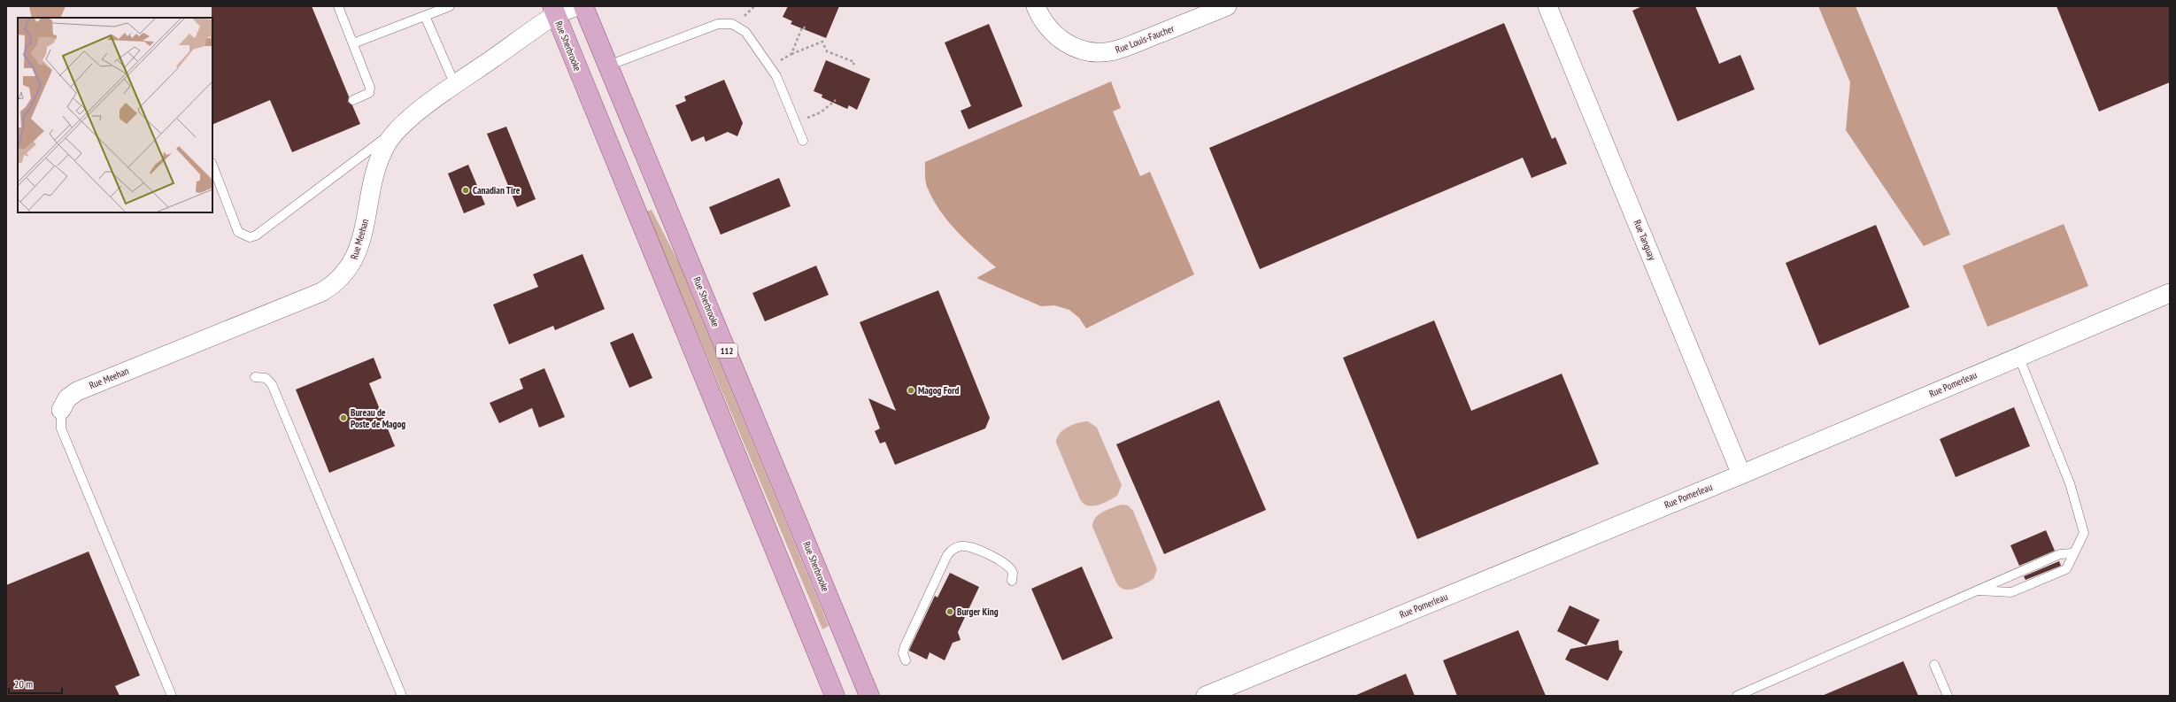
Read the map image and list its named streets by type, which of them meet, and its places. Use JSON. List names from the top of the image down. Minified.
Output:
{"streets":{"main road":["Rue Sherbrooke","112"],"street":["Rue Louis-Faucher","Rue Meehan","Rue Tanguay","Rue Pomerleau"]},"crossings":[["Rue Sherbrooke","Rue Meehan"],["Rue Tanguay","Rue Pomerleau"]],"places":["Canadian Tire","Magog Ford","Bureau de Poste de Magog","Burger King"],"scale_bar":"20 m"}
